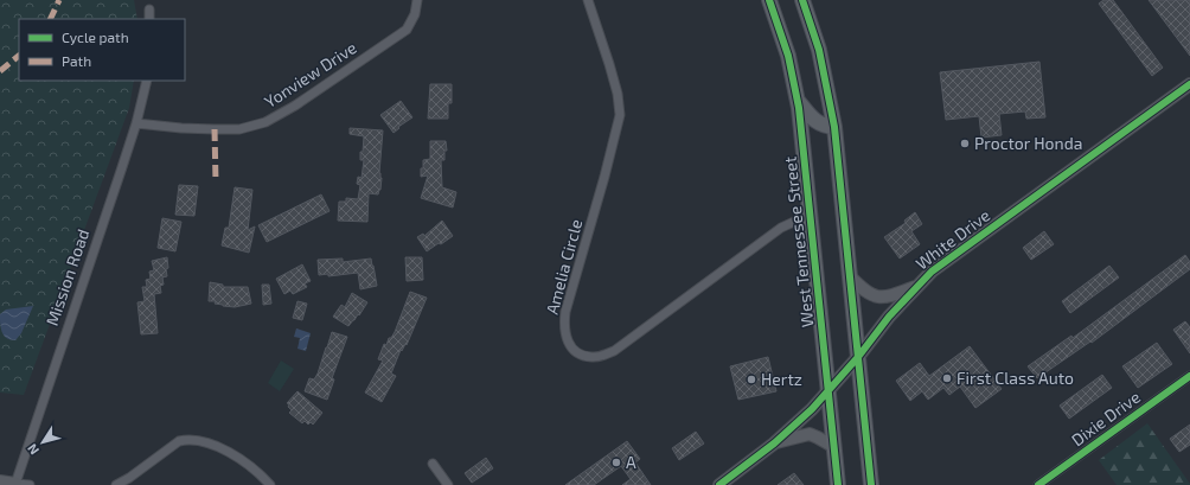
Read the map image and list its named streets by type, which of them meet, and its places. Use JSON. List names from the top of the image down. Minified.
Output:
{"streets":{"main road":["West Tennessee Street"],"street":["Yonview Drive","White Drive","Amelia Circle","Mission Road","Dixie Drive"]},"crossings":[["Yonview Drive","Mission Road"],["White Drive","West Tennessee Street"],["West Tennessee Street","Amelia Circle"]],"places":["Proctor Honda","First Class Auto","Hertz","A"],"legend":["Cycle path","Path"],"north":"bottom left"}
